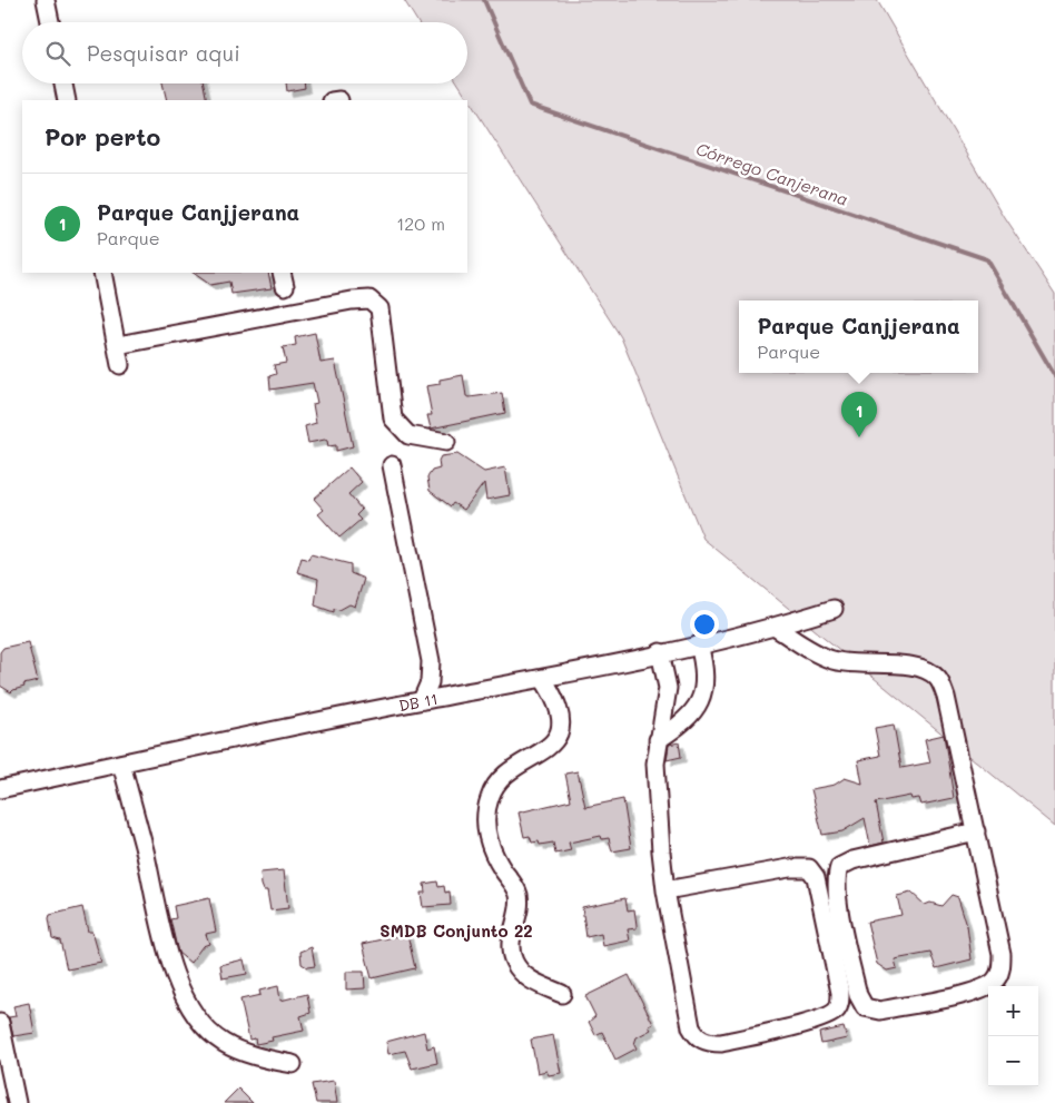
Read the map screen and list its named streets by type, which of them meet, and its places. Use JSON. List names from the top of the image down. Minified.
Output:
{"streets":{"street":["DB 11"]},"districts":["SMDB Conjunto 22"],"water":["Córrego Canjerana"],"page":{"search":"Pesquisar aqui","heading":"Por perto","list":[{"mark":"1","name":"Parque Canjjerana","note":"Parque","value":"120 m"}],"popup":["Parque Canjjerana","Parque"],"pins":"1","map_buttons":["+","−"]}}
